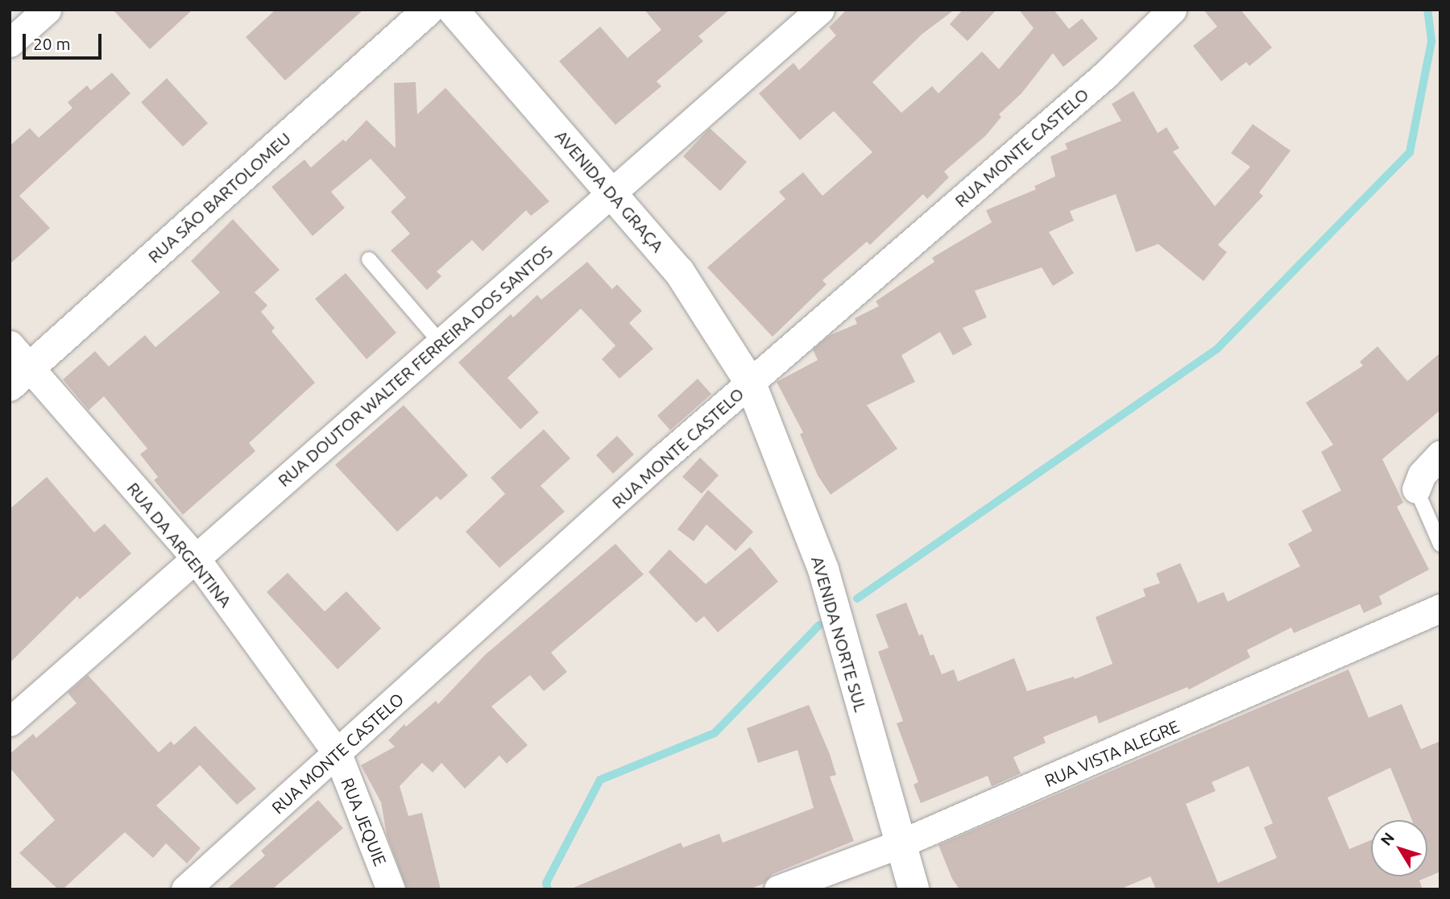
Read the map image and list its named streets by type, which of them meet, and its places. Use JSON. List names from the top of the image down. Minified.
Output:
{"streets":{"street":["RUA MONTE CASTELO","AVENIDA DA GRAÇA","RUA SÃO BARTOLOMEU","RUA DOUTOR WALTER FERREIRA DOS SANTOS","RUA DA ARGENTINA","AVENIDA NORTE SUL","RUA VISTA ALEGRE","RUA JEQUIE"]},"crossings":[["RUA MONTE CASTELO","AVENIDA DA GRAÇA"],["RUA MONTE CASTELO","RUA DA ARGENTINA"],["RUA MONTE CASTELO","AVENIDA NORTE SUL"],["RUA MONTE CASTELO","RUA JEQUIE"],["AVENIDA DA GRAÇA","RUA DOUTOR WALTER FERREIRA DOS SANTOS"],["AVENIDA DA GRAÇA","AVENIDA NORTE SUL"],["RUA SÃO BARTOLOMEU","RUA DA ARGENTINA"],["RUA DOUTOR WALTER FERREIRA DOS SANTOS","RUA DA ARGENTINA"],["RUA DA ARGENTINA","RUA JEQUIE"],["AVENIDA NORTE SUL","RUA VISTA ALEGRE"]],"scale_bar":"20 m","north":"top left"}
